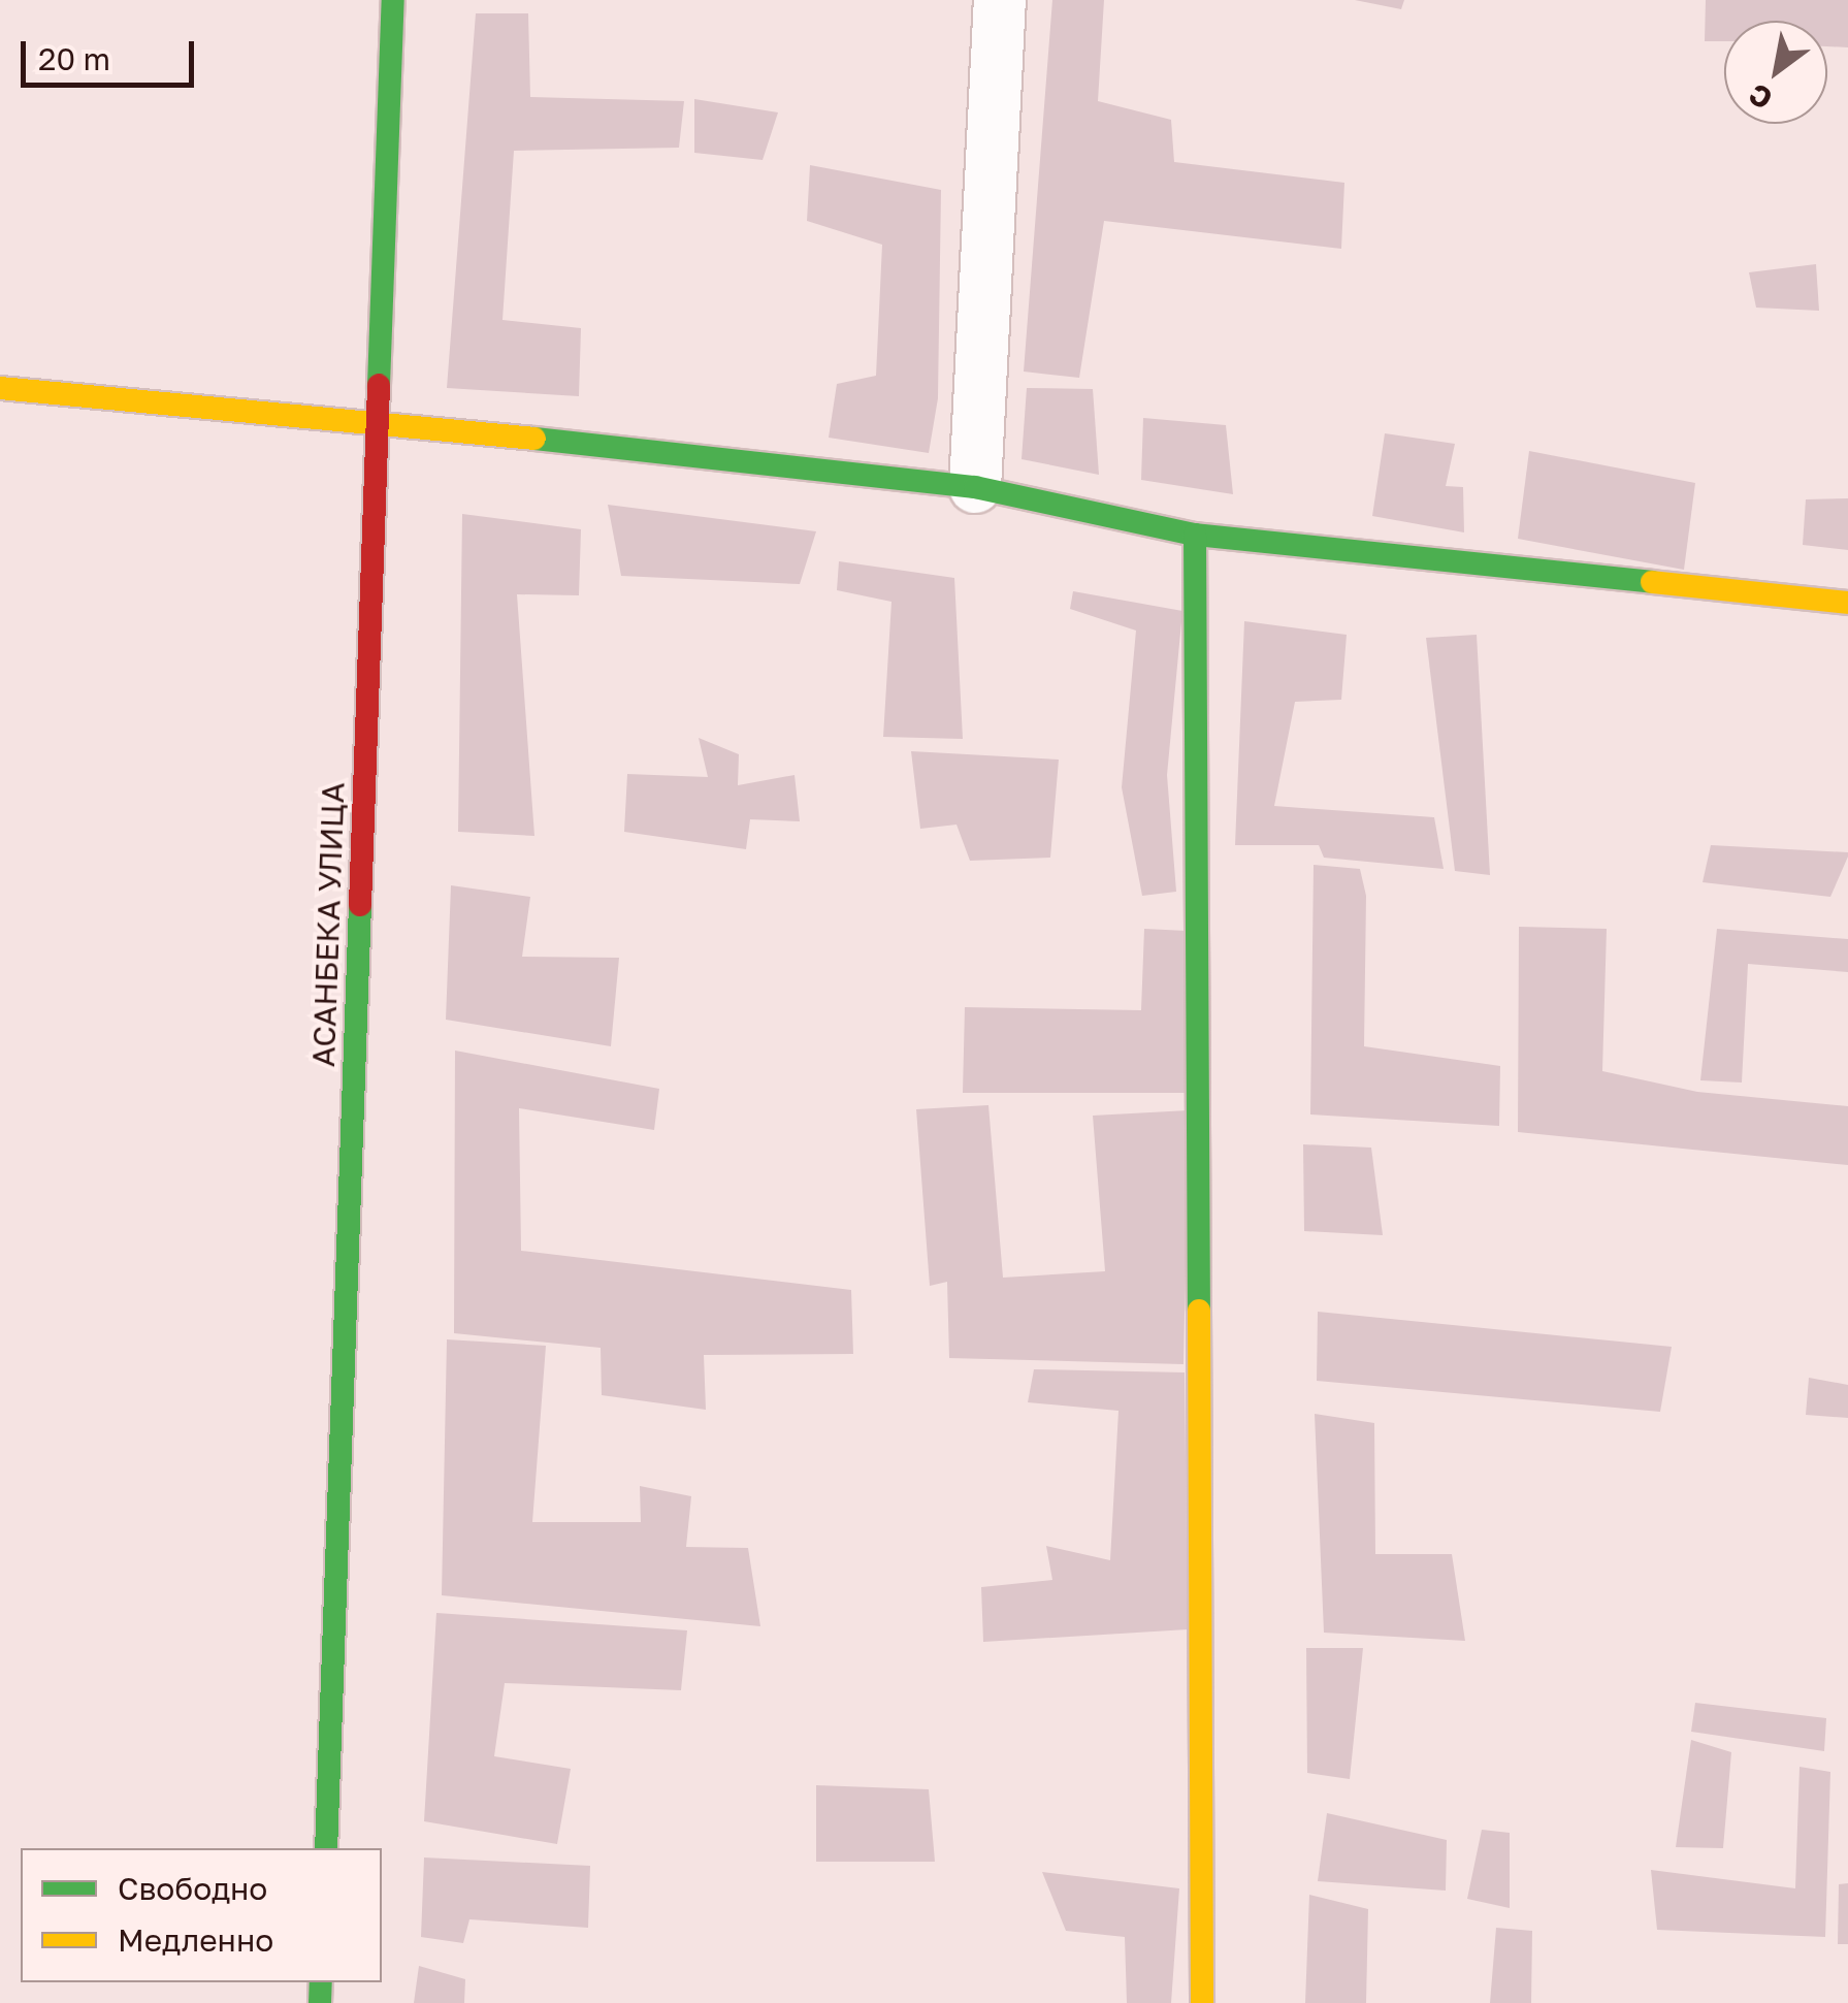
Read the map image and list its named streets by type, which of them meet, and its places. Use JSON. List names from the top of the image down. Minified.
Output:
{"streets":{"street":["АСАНБЕКА УЛИЦА"]},"legend":["Свободно","Медленно"],"scale_bar":"20 m","north":"bottom left"}
